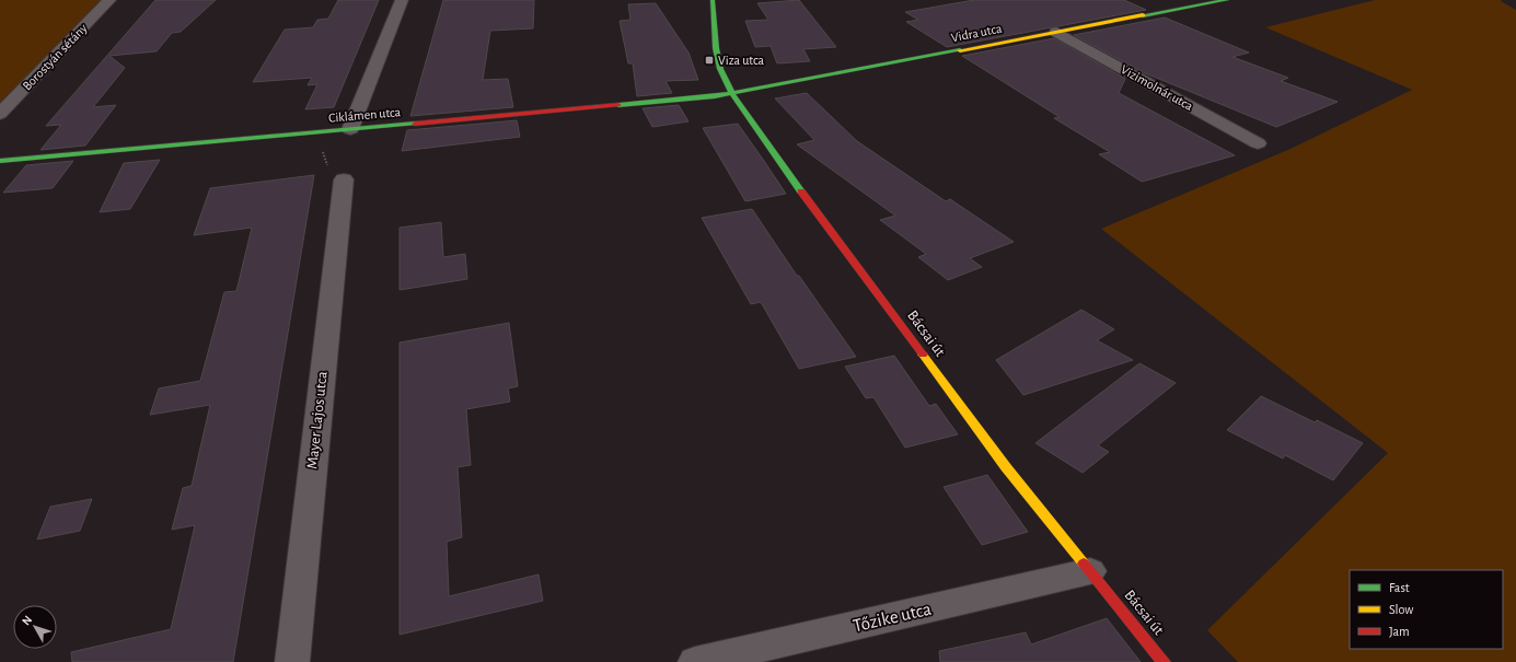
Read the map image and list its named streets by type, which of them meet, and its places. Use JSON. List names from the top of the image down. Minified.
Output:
{"streets":{"street":["Vidra utca","Borostyán sétány","Vizimolnár utca","Ciklámen utca","Bácsai út","Mayer Lajos utca","Tőzike utca"]},"crossings":[["Vidra utca","Vizimolnár utca"],["Vidra utca","Ciklámen utca"],["Vidra utca","Bácsai út"],["Ciklámen utca","Bácsai út"],["Bácsai út","Tőzike utca"]],"places":{"transit":["Viza utca"]},"legend":["Fast","Slow","Jam"],"north":"top left"}
